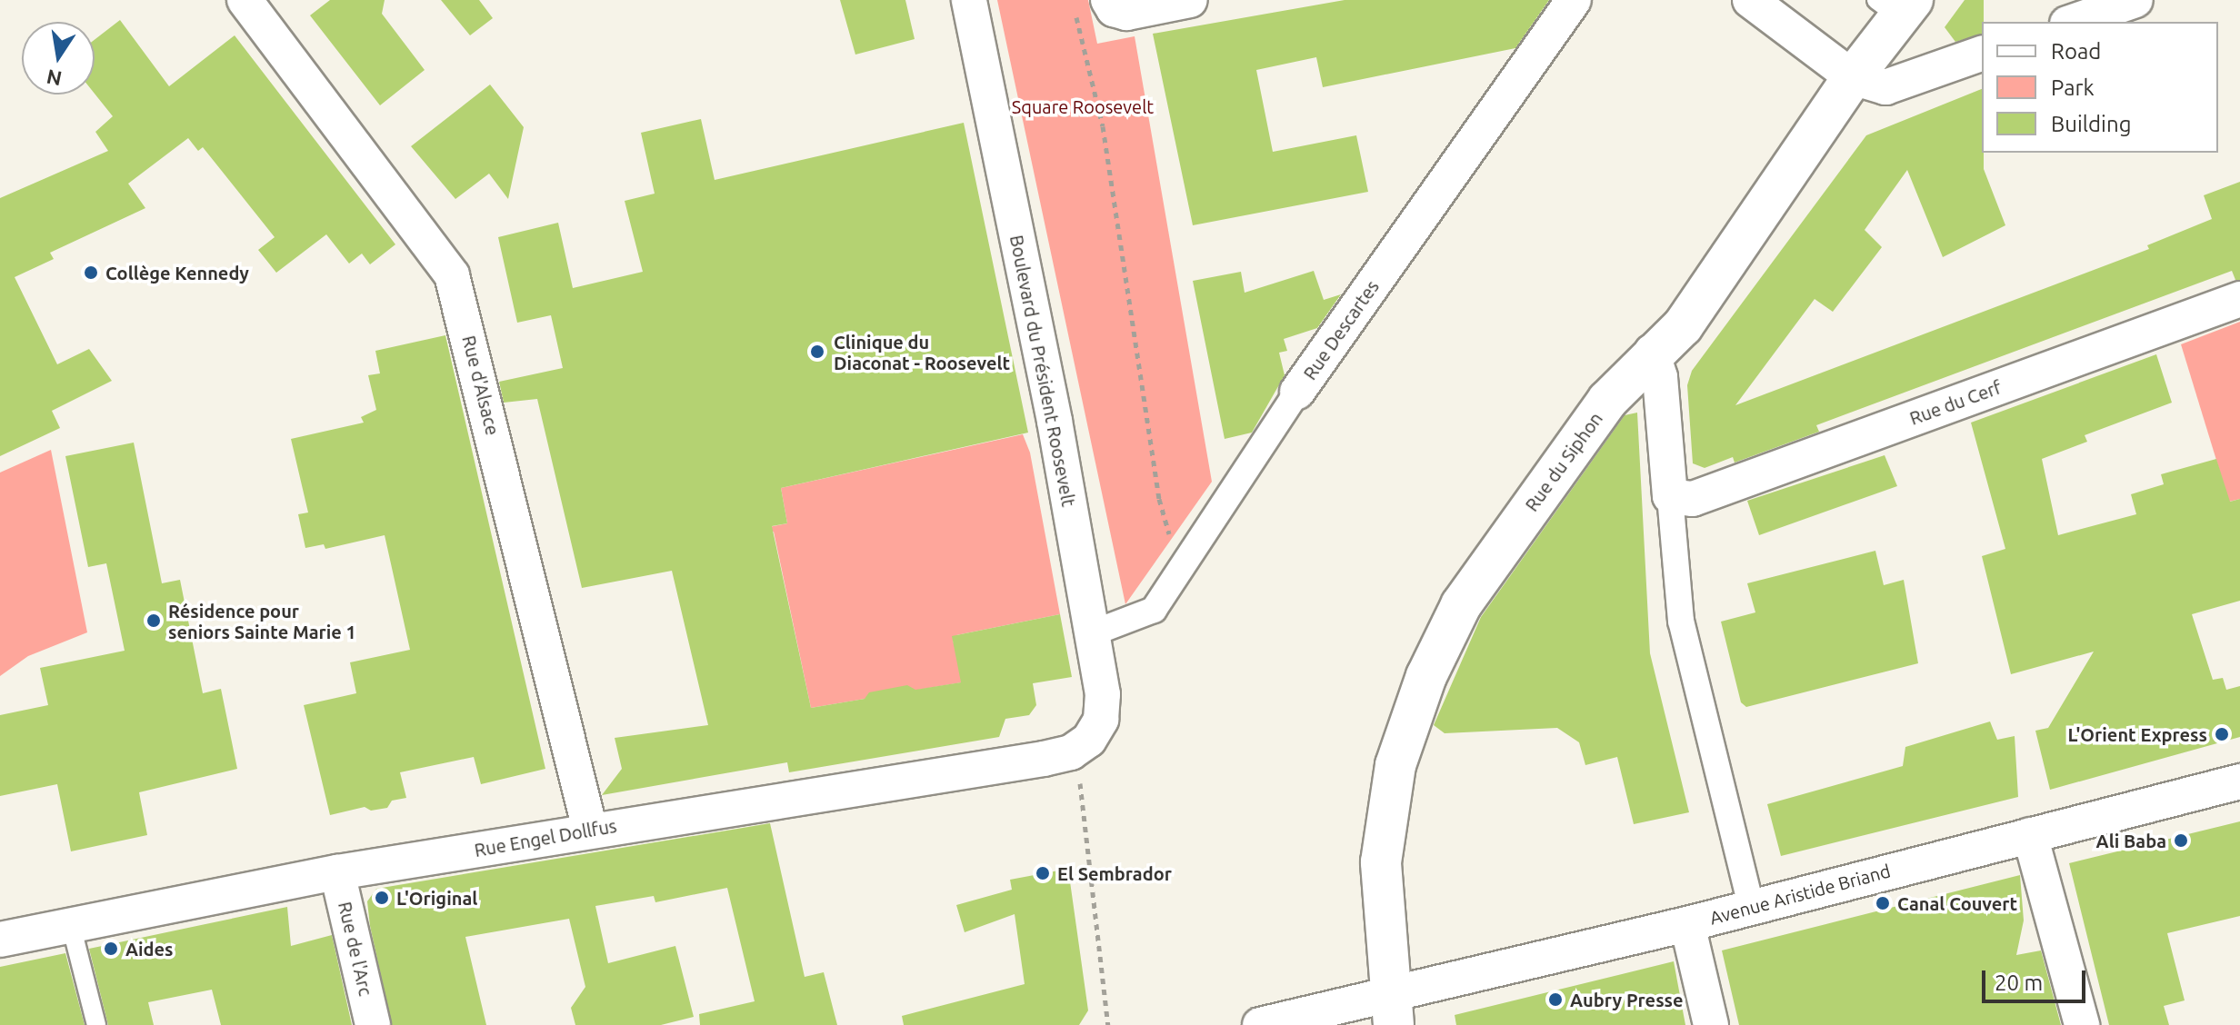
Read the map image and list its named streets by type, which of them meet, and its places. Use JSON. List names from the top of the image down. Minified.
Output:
{"streets":{"street":["Rue Descartes","Boulevard du Président Roosevelt","Rue d'Alsace","Rue du Cerf","Rue du Siphon","Rue Engel Dollfus","Avenue Aristide Briand","Rue de l'Arc"]},"crossings":[["Rue Descartes","Boulevard du Président Roosevelt"],["Boulevard du Président Roosevelt","Rue Engel Dollfus"],["Rue d'Alsace","Rue Engel Dollfus"],["Rue du Siphon","Avenue Aristide Briand"],["Rue Engel Dollfus","Rue de l'Arc"]],"parks":["Square Roosevelt"],"places":["Collège Kennedy","Clinique du Diaconat - Roosevelt","Résidence pour seniors Sainte Marie 1","L'Orient Express","Ali Baba","El Sembrador","L'Original","Canal Couvert","Aides","Aubry Presse"],"legend":["Road","Park","Building"],"scale_bar":"20 m","north":"bottom"}
